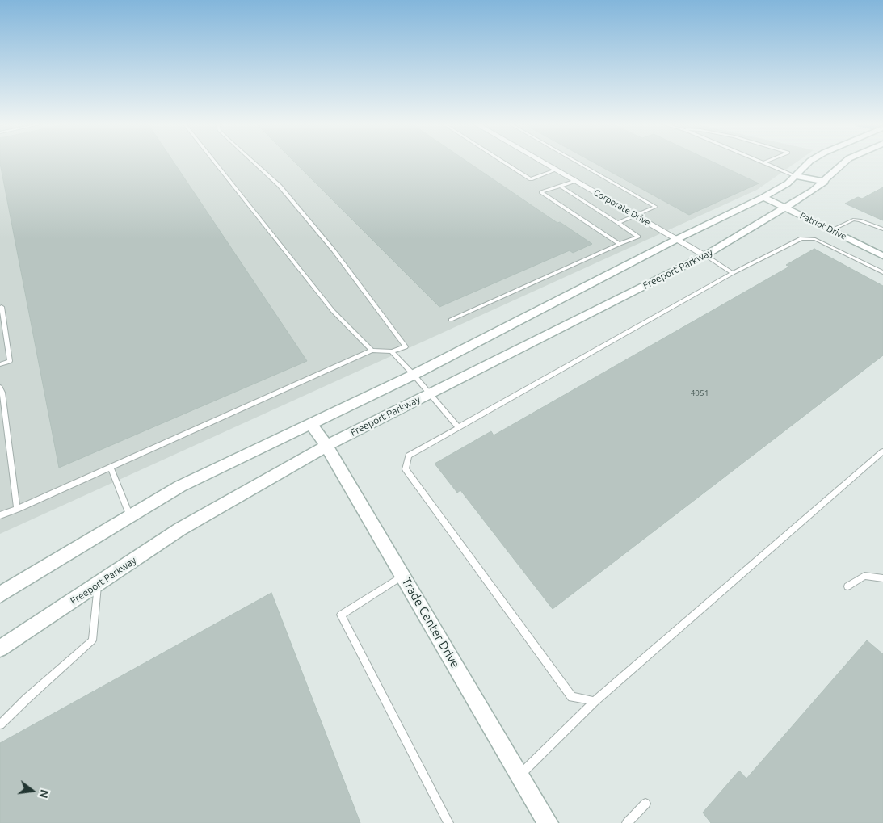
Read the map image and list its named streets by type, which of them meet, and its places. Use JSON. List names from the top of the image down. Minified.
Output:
{"streets":{"main road":["Patriot Drive","Freeport Parkway","Trade Center Drive"],"street":["Corporate Drive"]},"crossings":[["Corporate Drive","Freeport Parkway"],["Patriot Drive","Freeport Parkway"],["Freeport Parkway","Trade Center Drive"]],"house_numbers":["4051"],"north":"right"}
